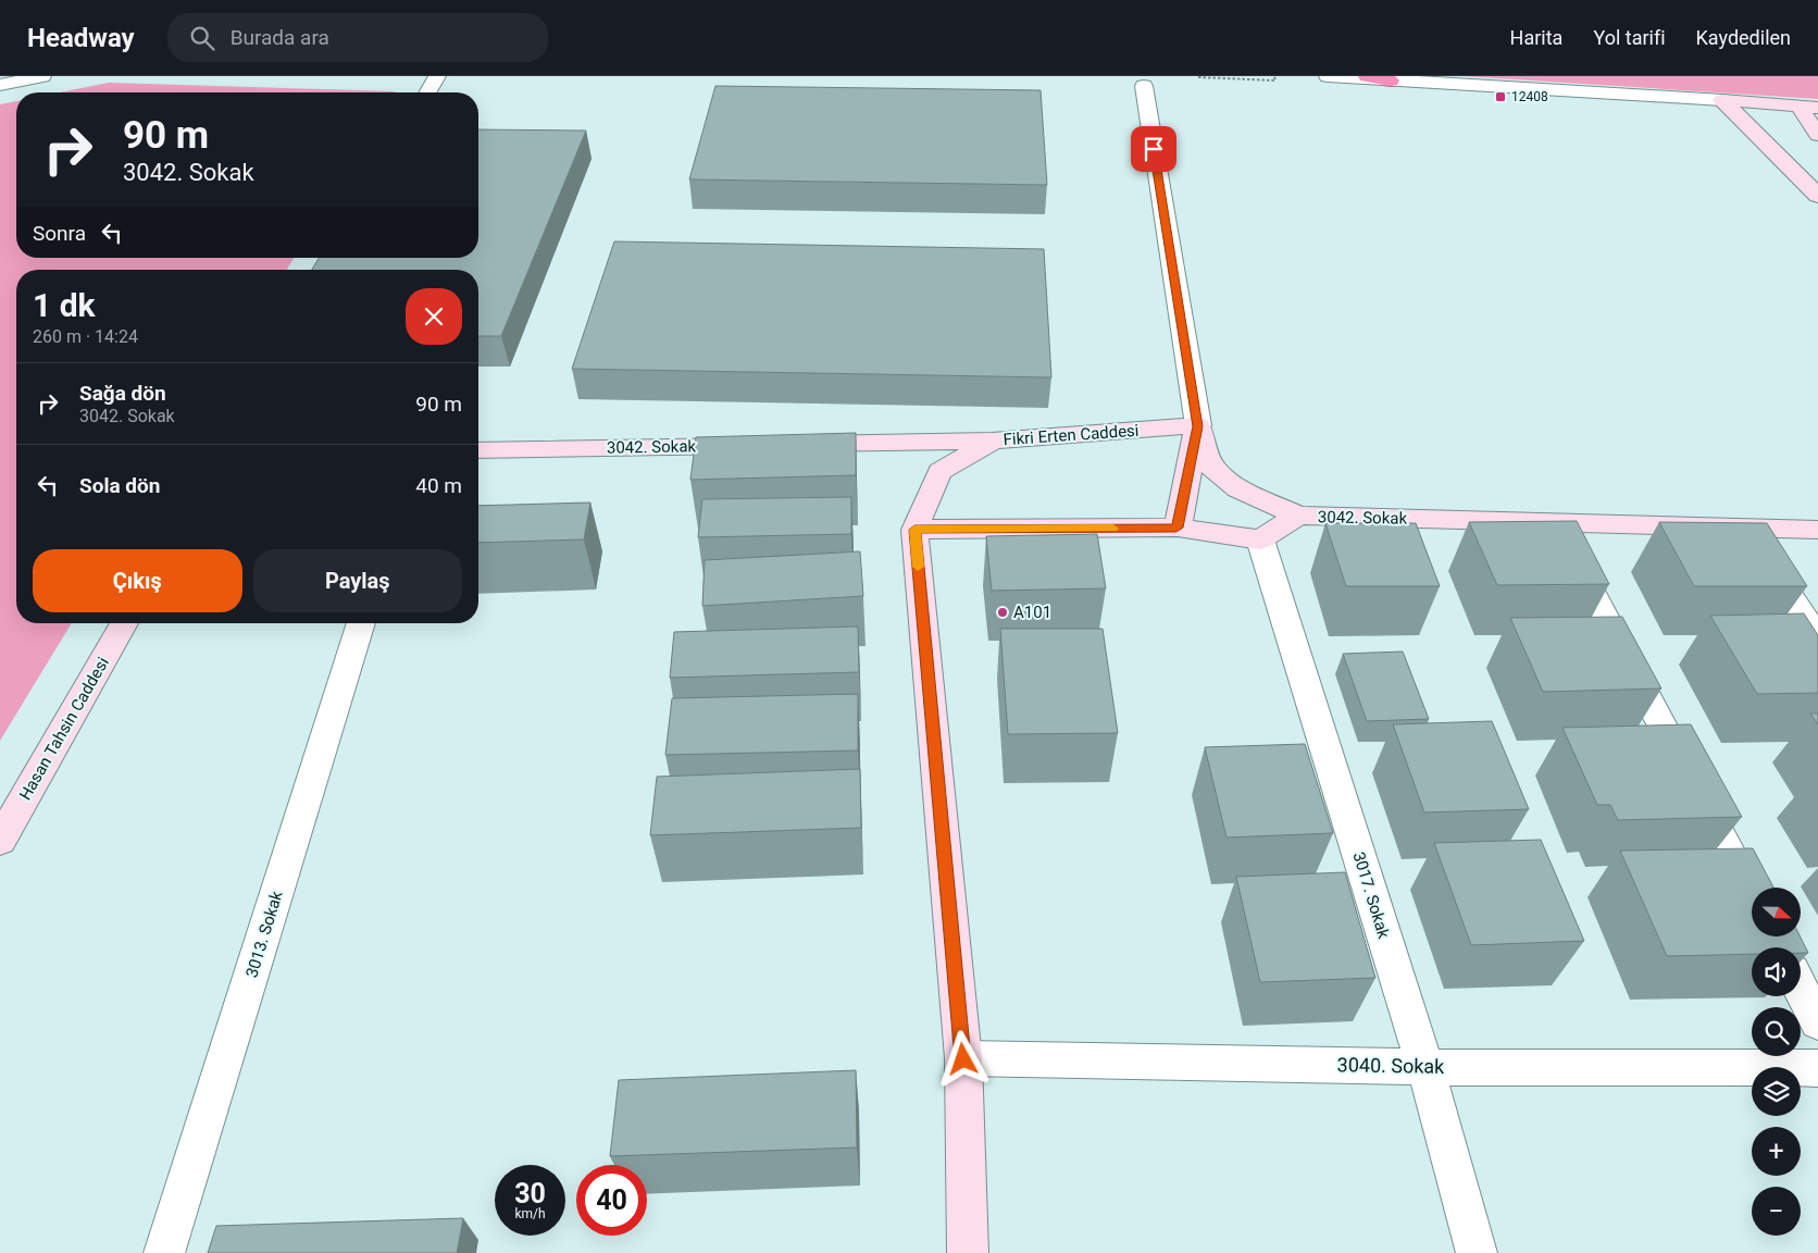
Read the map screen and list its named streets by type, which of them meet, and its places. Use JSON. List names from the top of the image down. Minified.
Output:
{"streets":{"street":["Fikri Erten Caddesi","3042. Sokak","Hasan Tahsin Caddesi","3017. Sokak","3013. Sokak","3040. Sokak"]},"crossings":[["Fikri Erten Caddesi","3040. Sokak"],["3042. Sokak","3017. Sokak"],["3017. Sokak","3040. Sokak"]],"places":{"transit":["12408"],"other":["A101"]},"north":"right","page":{"header":"Headway","search":"Burada ara","nav":["Harita","Yol tarifi","Kaydedilen"],"turn":["90 m","3042. Sokak"],"then":"Sonra","heading":["1 dk","260 m · 14:24"],"list":[{"name":"Sağa dön","note":"3042. Sokak","value":"90 m"},{"name":"Sola dön","value":"40 m"}],"buttons":["Çıkış","Paylaş"],"map_buttons":["+","−"],"speed":"30 km/h","limit":"40"}}
